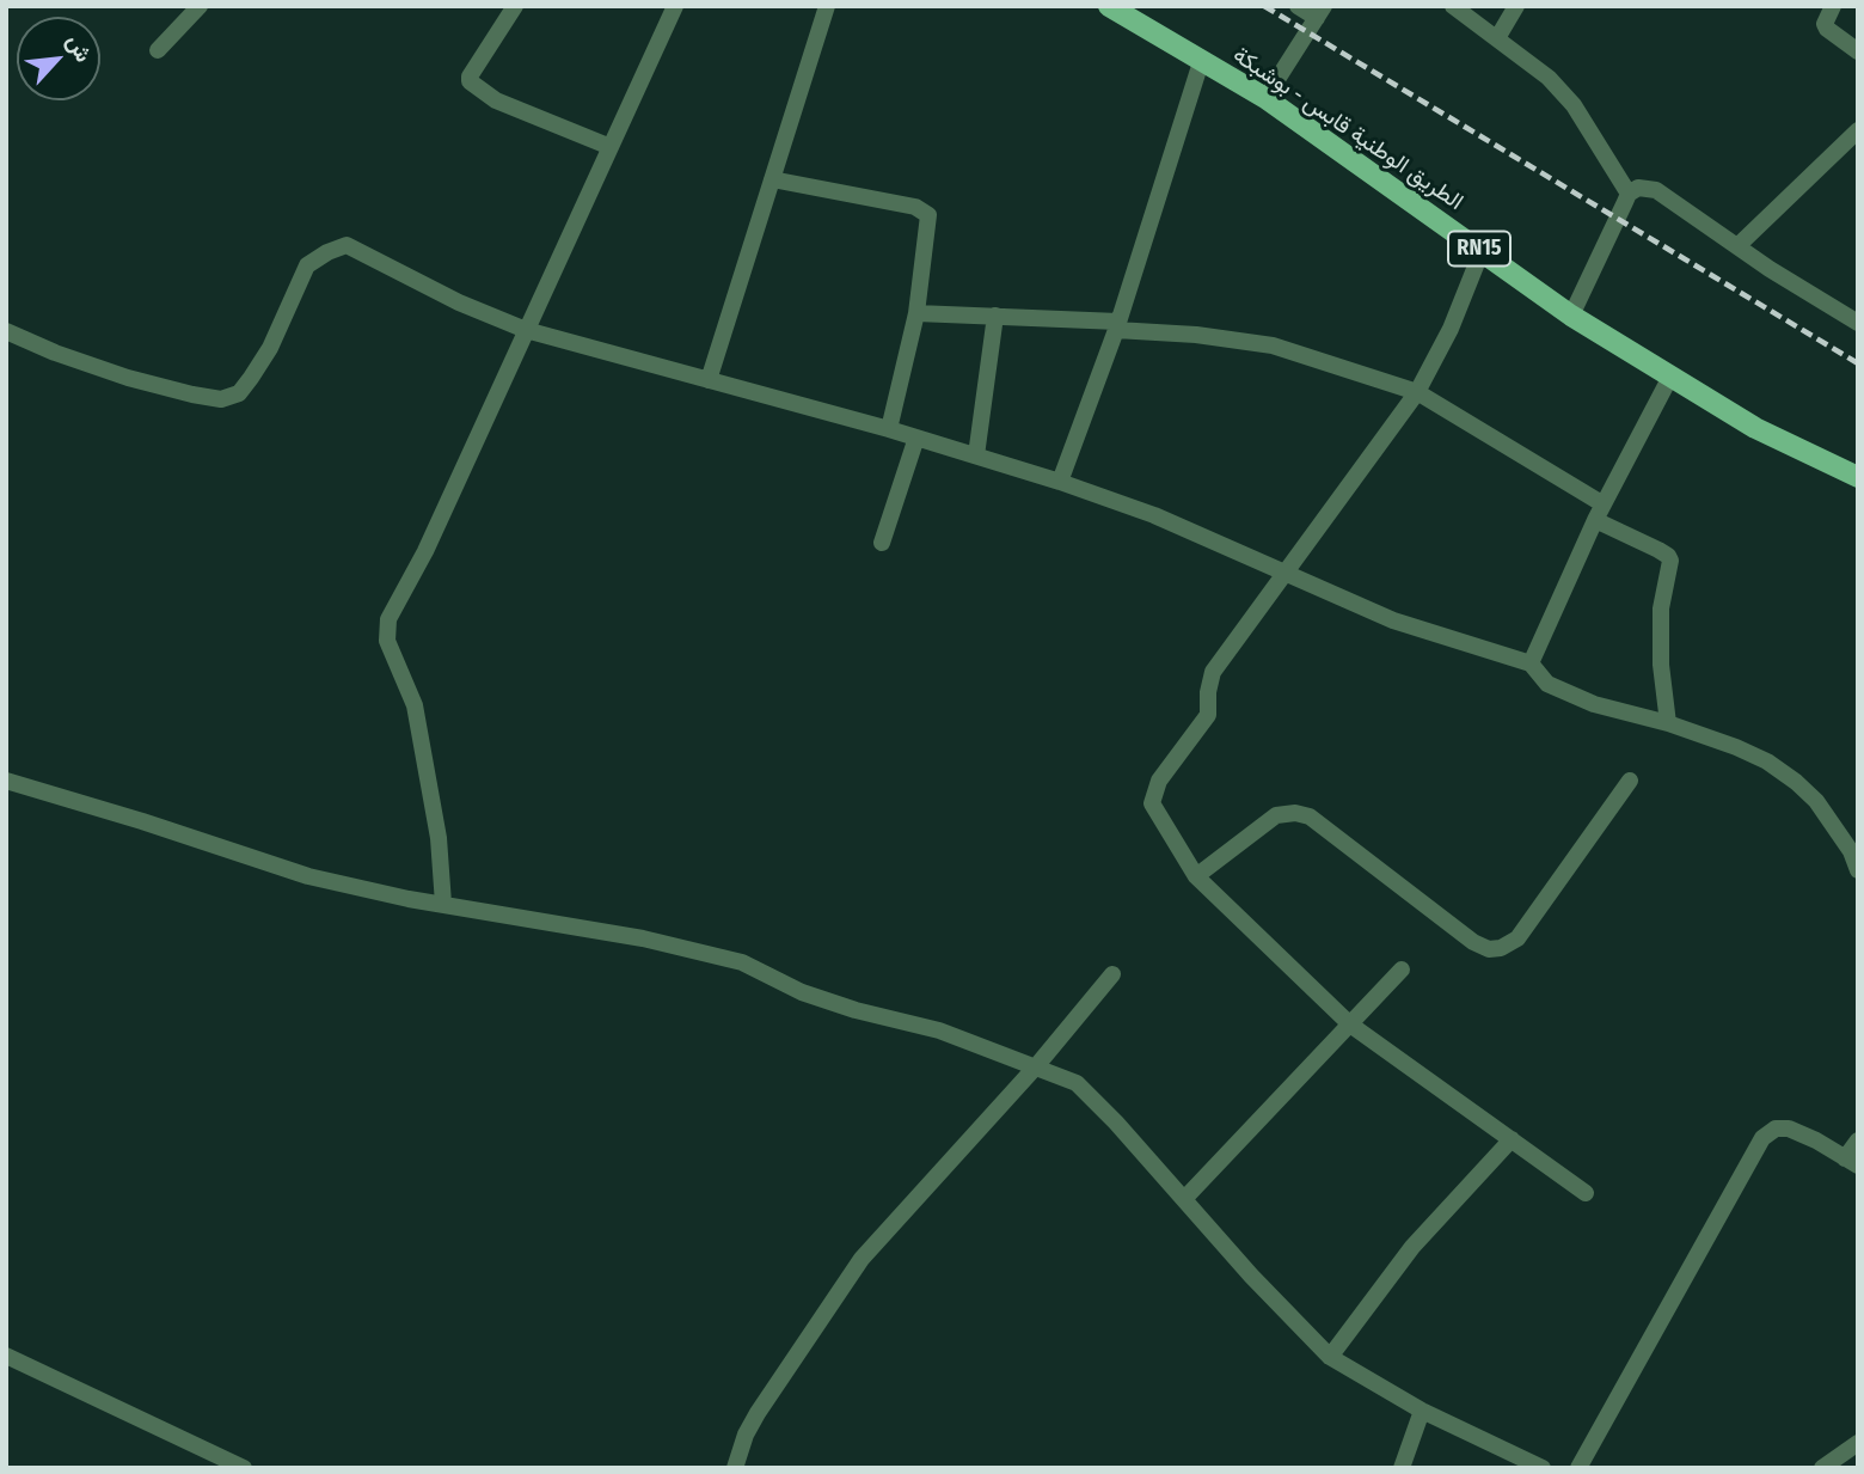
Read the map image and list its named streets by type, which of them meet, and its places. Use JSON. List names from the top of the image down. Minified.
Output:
{"streets":{"main road":["الطريق الوطنية قابس - بوشبكة","RN15"]},"north":"top right"}
